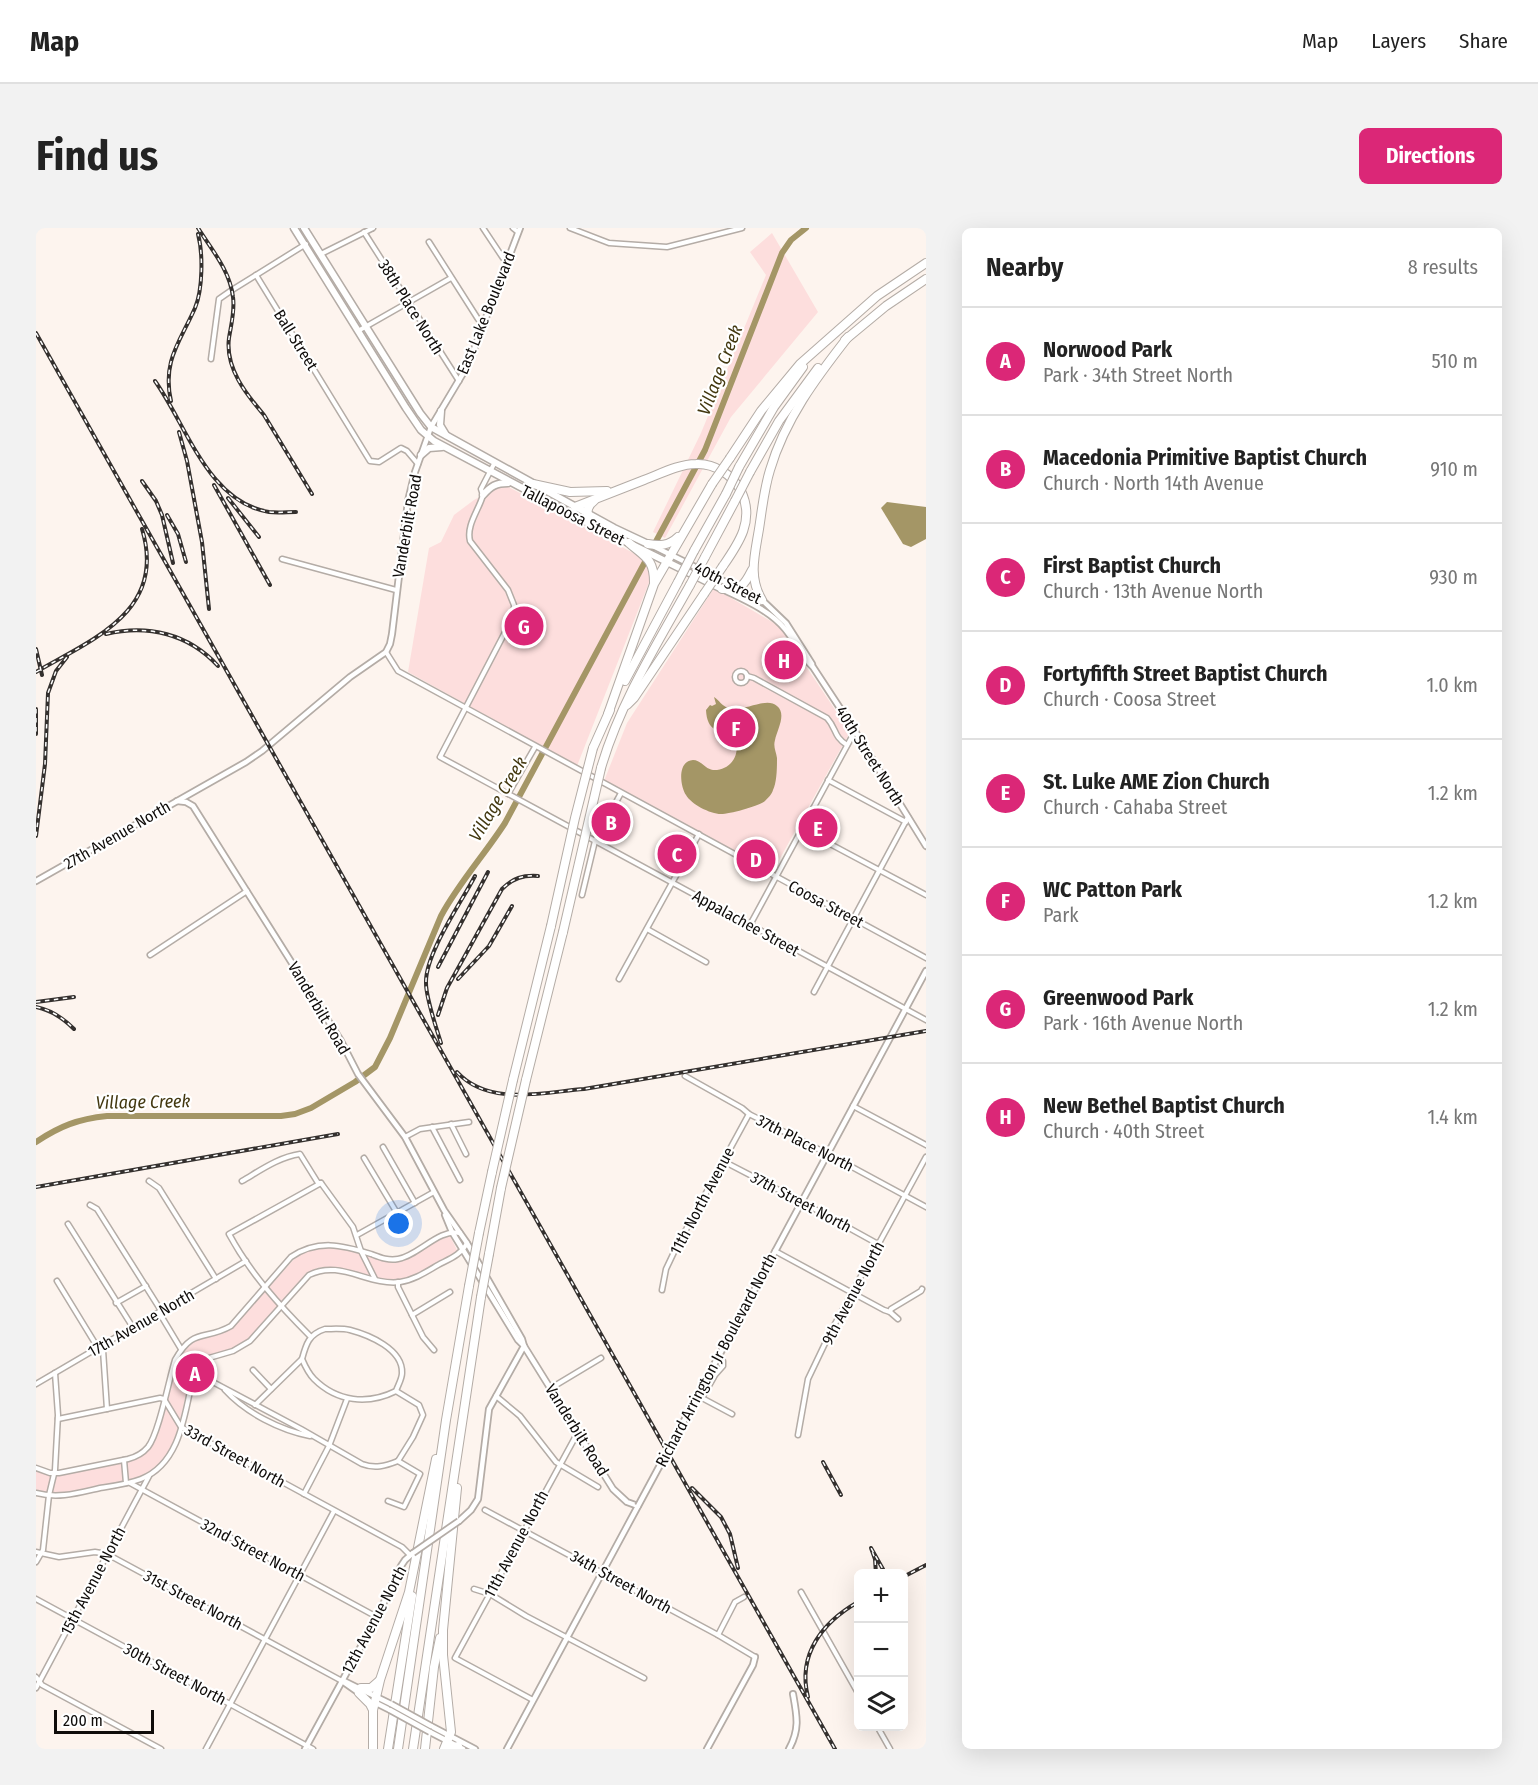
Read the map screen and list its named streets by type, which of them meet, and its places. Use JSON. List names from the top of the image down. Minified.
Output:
{"streets":{"main road":["Tallapoosa Street"],"street":["38th Place North","East Lake Boulevard","Ball Street","Vanderbilt Road","40th Street","40th Street North","27th Avenue North","Coosa Street","Appalachee Street","37th Place North","11th North Avenue","37th Street North","9th Avenue North","17th Avenue North","Richard Arrington Jr Boulevard North","33rd Street North","11th Avenue North","32nd Street North","15th Avenue North","34th Street North","31st Street North","12th Avenue North","30th Street North"]},"crossings":[["38th Place North","East Lake Boulevard"],["East Lake Boulevard","Tallapoosa Street"],["East Lake Boulevard","Vanderbilt Road"],["Ball Street","Vanderbilt Road"],["Tallapoosa Street","Vanderbilt Road"],["Vanderbilt Road","Coosa Street"],["Vanderbilt Road","Richard Arrington Jr Boulevard North"],["Vanderbilt Road","11th Avenue North"],["Vanderbilt Road","12th Avenue North"],["40th Street","40th Street North"],["Coosa Street","Appalachee Street"],["Appalachee Street","Richard Arrington Jr Boulevard North"],["37th Place North","11th North Avenue"],["37th Place North","9th Avenue North"],["37th Place North","Richard Arrington Jr Boulevard North"],["11th North Avenue","37th Street North"],["37th Street North","9th Avenue North"],["37th Street North","Richard Arrington Jr Boulevard North"],["Richard Arrington Jr Boulevard North","11th Avenue North"],["Richard Arrington Jr Boulevard North","34th Street North"],["33rd Street North","12th Avenue North"],["11th Avenue North","34th Street North"],["32nd Street North","15th Avenue North"],["32nd Street North","12th Avenue North"],["15th Avenue North","31st Street North"],["15th Avenue North","30th Street North"],["31st Street North","12th Avenue North"],["12th Avenue North","30th Street North"]],"water":["Village Creek"],"scale_bar":"200 m","page":{"header":"Map","nav":["Map","Layers","Share"],"buttons":"Directions","title":"Find us","heading":["Nearby","8 results"],"list":[{"mark":"A","name":"Norwood Park","note":"Park · 34th Street North","value":"510 m"},{"mark":"B","name":"Macedonia Primitive Baptist Church","note":"Church · North 14th Avenue","value":"910 m"},{"mark":"C","name":"First Baptist Church","note":"Church · 13th Avenue North","value":"930 m"},{"mark":"D","name":"Fortyfifth Street Baptist Church","note":"Church · Coosa Street","value":"1.0 km"},{"mark":"E","name":"St. Luke AME Zion Church","note":"Church · Cahaba Street","value":"1.2 km"},{"mark":"F","name":"WC Patton Park","note":"Park","value":"1.2 km"},{"mark":"G","name":"Greenwood Park","note":"Park · 16th Avenue North","value":"1.2 km"},{"mark":"H","name":"New Bethel Baptist Church","note":"Church · 40th Street","value":"1.4 km"}],"pins":["G","H","F","B","E","C","D","A"],"map_buttons":["+","−"],"scale":"200 m"}}
